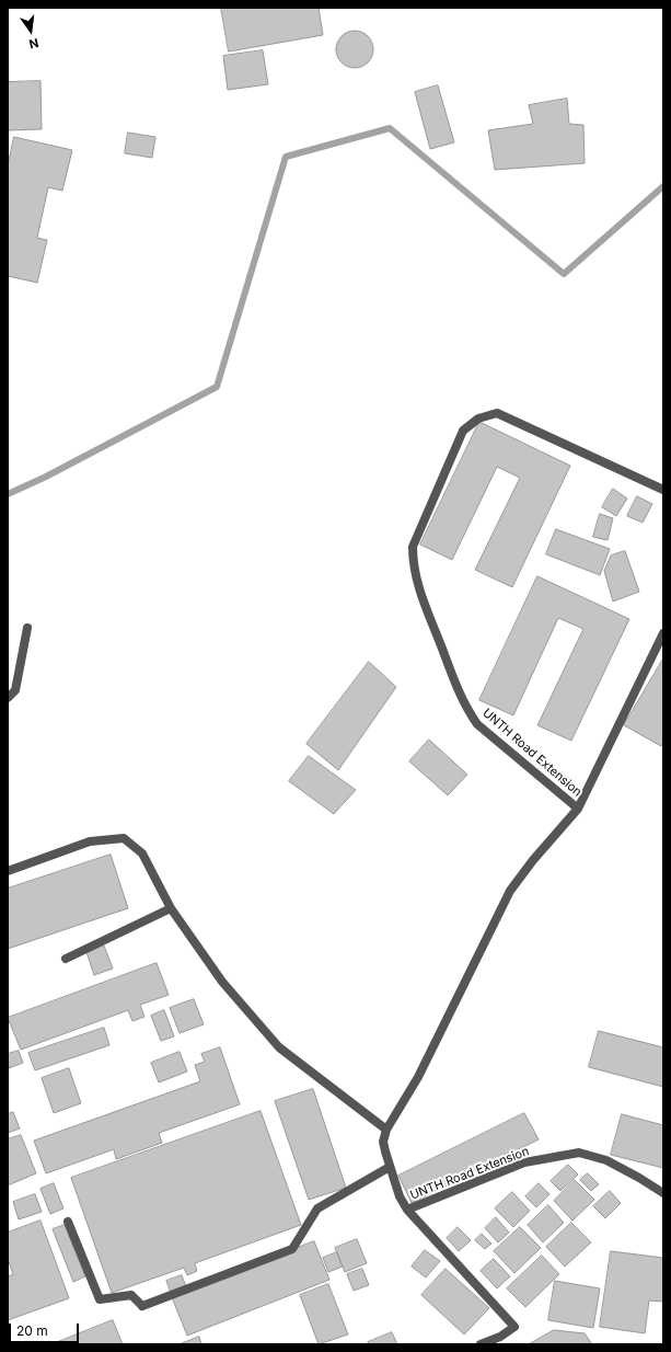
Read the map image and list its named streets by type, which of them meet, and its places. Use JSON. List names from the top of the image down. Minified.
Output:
{"streets":{"street":["UNTH Road Extension"]},"scale_bar":"20 m","north":"bottom"}
